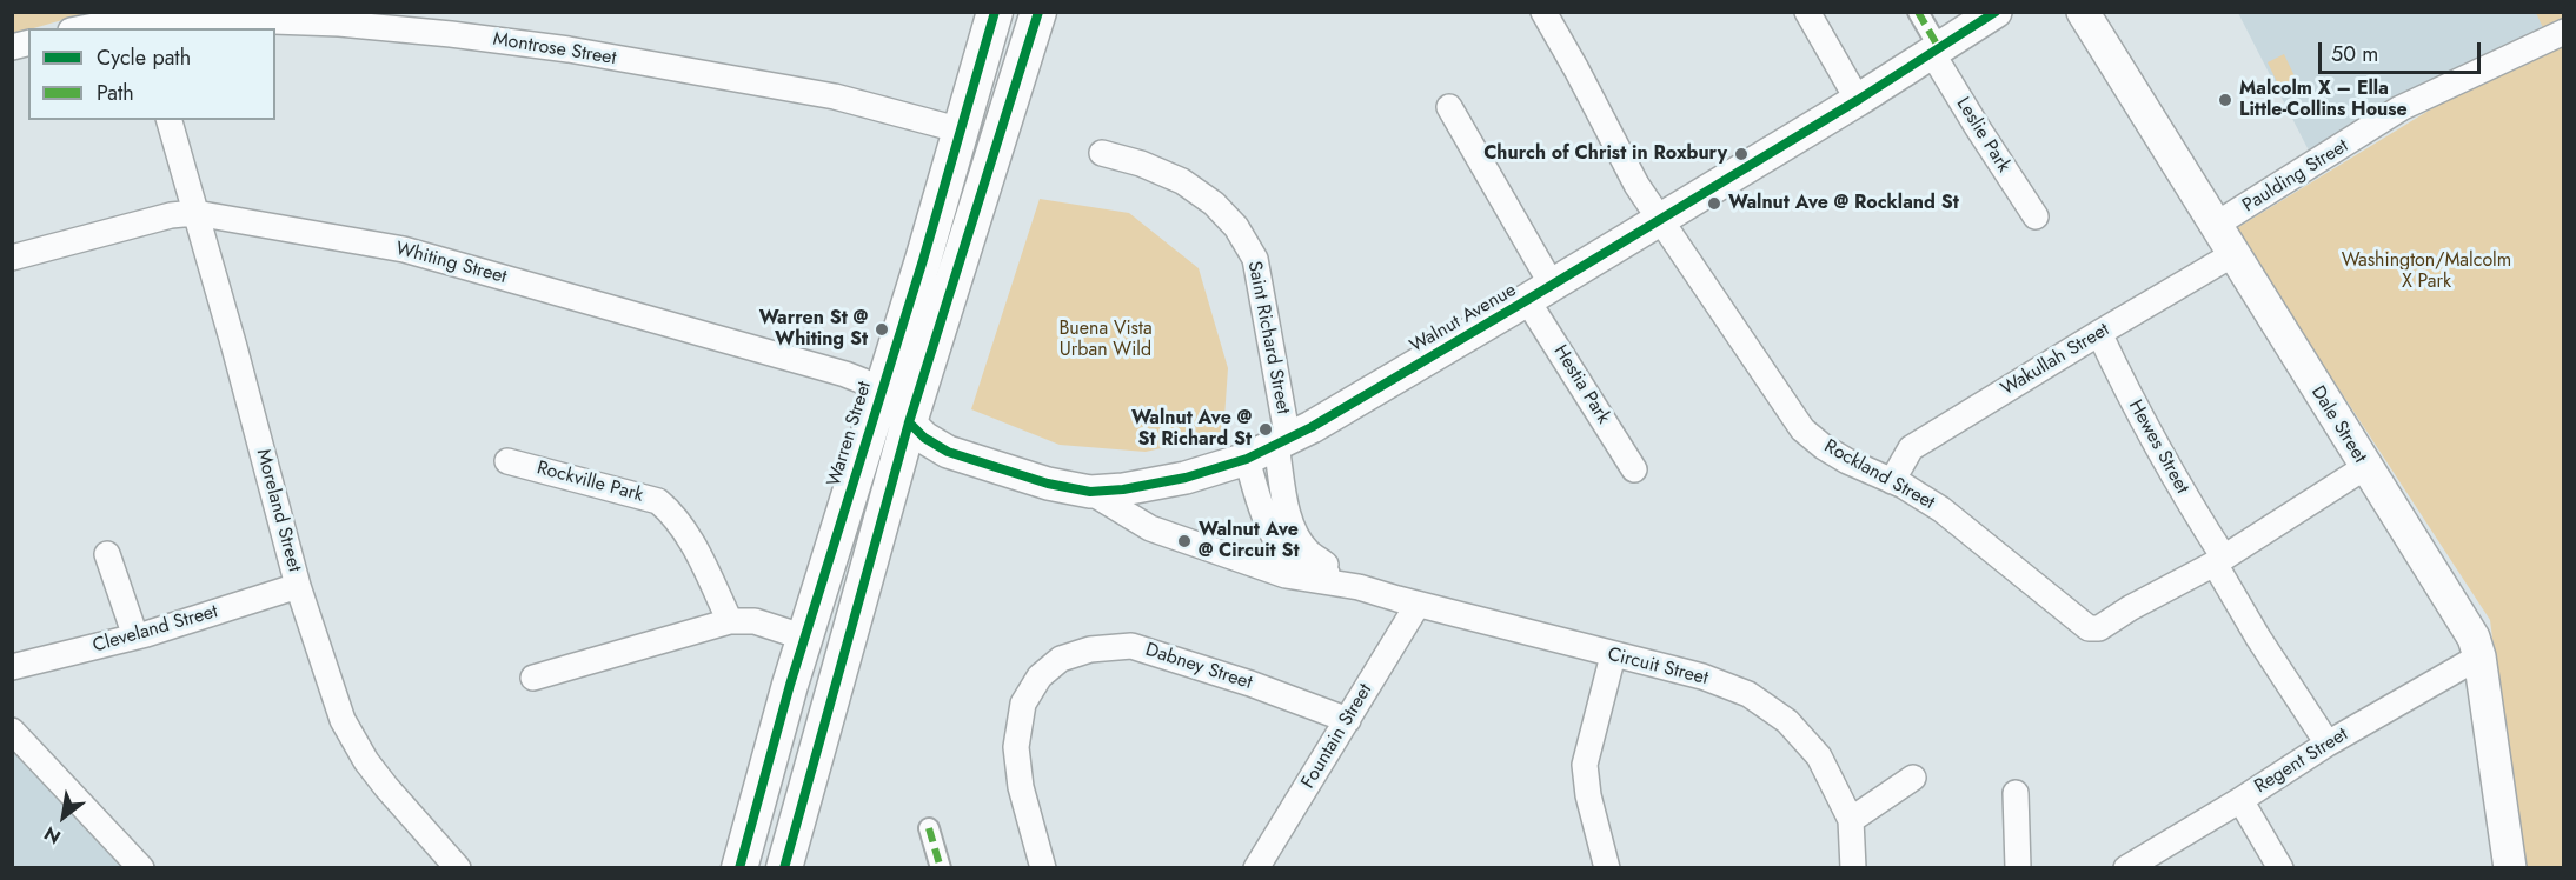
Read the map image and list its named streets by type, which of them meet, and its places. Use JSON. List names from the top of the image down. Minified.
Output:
{"streets":{"main road":["Warren Street"],"street":["Montrose Street","Leslie Park","Paulding Street","Whiting Street","Walnut Avenue","Saint Richard Street","Wakullah Street","Hestia Park","Dale Street","Hewes Street","Rockland Street","Rockville Park","Moreland Street","Cleveland Street","Dabney Street","Circuit Street","Fountain Street","Regent Street"]},"crossings":[["Montrose Street","Warren Street"],["Leslie Park","Walnut Avenue"],["Paulding Street","Dale Street"],["Whiting Street","Walnut Avenue"],["Whiting Street","Warren Street"],["Whiting Street","Moreland Street"],["Walnut Avenue","Saint Richard Street"],["Walnut Avenue","Hestia Park"],["Walnut Avenue","Warren Street"],["Walnut Avenue","Rockland Street"],["Walnut Avenue","Circuit Street"],["Saint Richard Street","Circuit Street"],["Wakullah Street","Dale Street"],["Wakullah Street","Hewes Street"],["Wakullah Street","Rockland Street"],["Dale Street","Rockland Street"],["Dale Street","Regent Street"],["Hewes Street","Rockland Street"],["Hewes Street","Regent Street"],["Moreland Street","Cleveland Street"],["Dabney Street","Fountain Street"],["Circuit Street","Fountain Street"]],"parks":["Washington/Malcolm X Park","Buena Vista Urban Wild"],"places":["Malcolm X – Ella Little-Collins House","Church of Christ in Roxbury","Walnut Ave @ Rockland St","Warren St @ Whiting St","Walnut Ave @ St Richard St","Walnut Ave @ Circuit St"],"legend":["Cycle path","Path"],"scale_bar":"50 m","north":"bottom left"}
